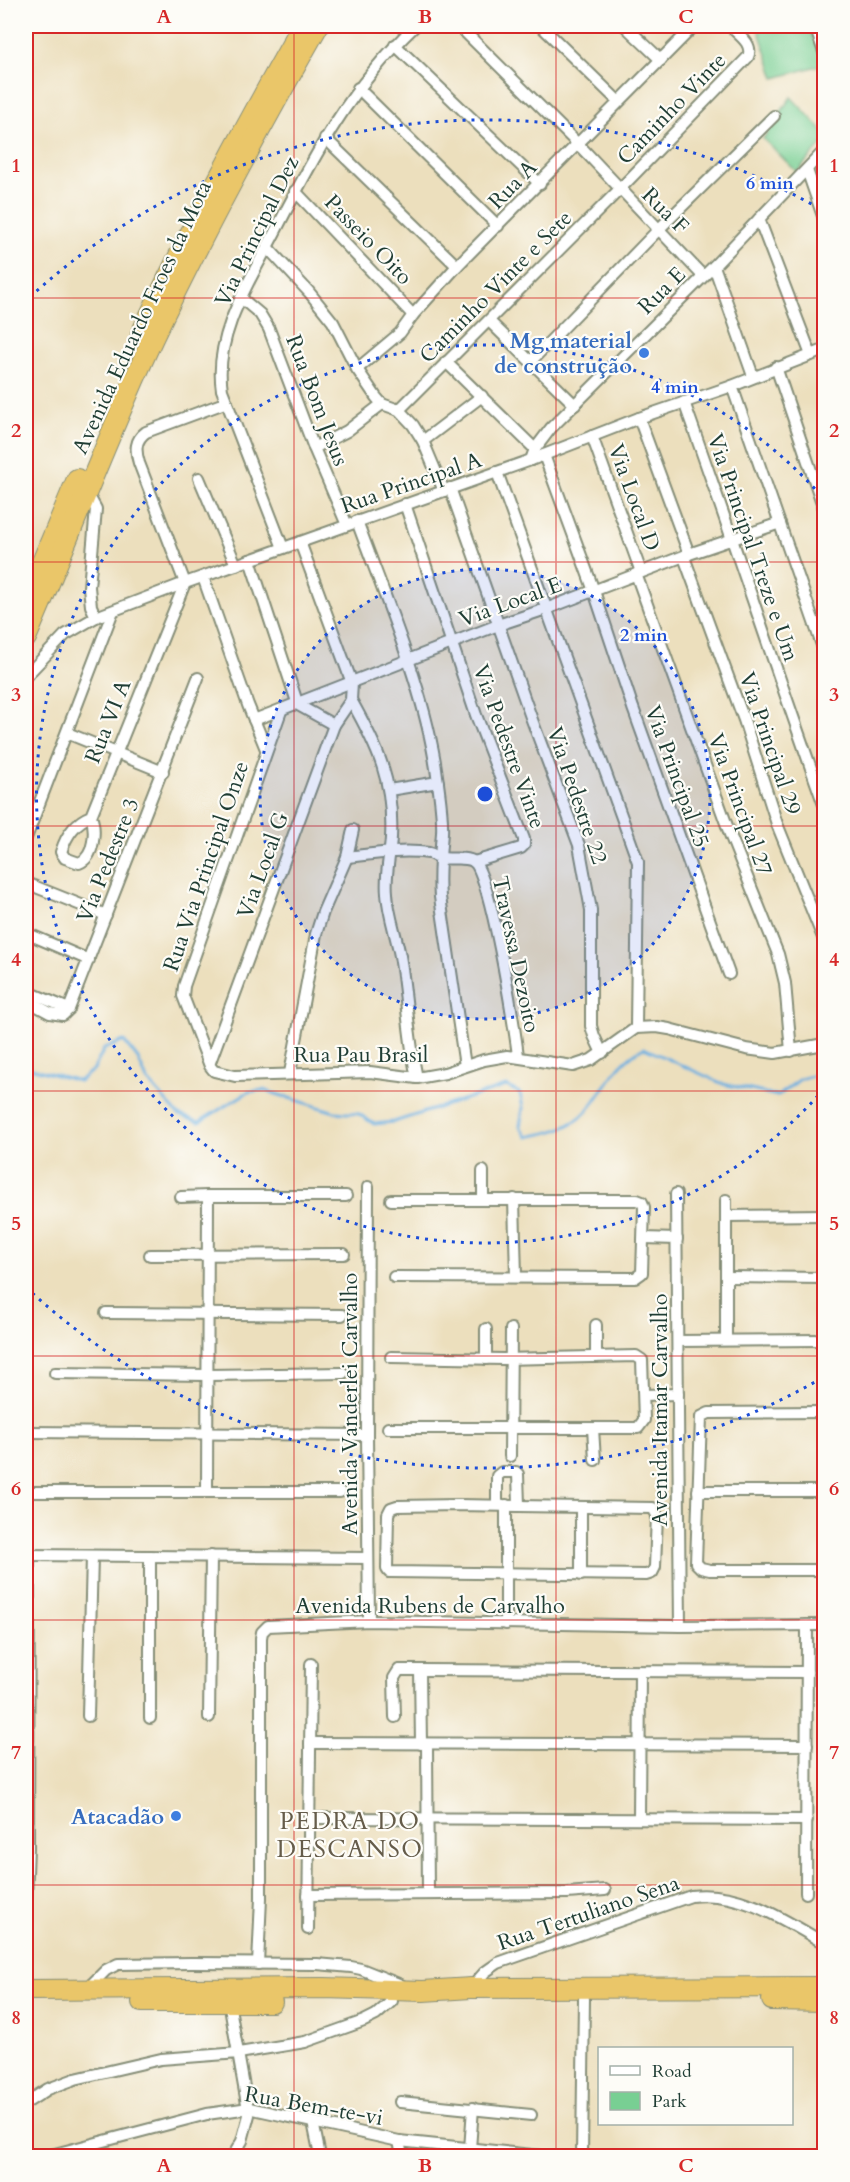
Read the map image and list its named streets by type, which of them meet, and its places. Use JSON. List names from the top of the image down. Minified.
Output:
{"streets":{"highway":["Avenida Eduardo Froes da Mota"],"street":["Caminho Vinte","Rua A","Rua F","Via Principal Dez","Passeio Oito","Caminho Vinte e Sete","Rua E","Rua Bom Jesus","Rua Principal A","Via Local D","Via Principal Treze e Um","Via Local E","Rua VI A","Via Principal 29","Via Pedestre Vinte","Via Principal 25","Via Pedestre 22","Via Principal 27","Via Pedestre 3","Via Local G","Rua Via Principal Onze","Travessa Dezoito","Rua Pau Brasil","Avenida Vanderlei Carvalho","Avenida Itamar Carvalho","Avenida Rubens de Carvalho","Rua Tertuliano Sena","Rua Bem-te-vi"]},"crossings":[["Caminho Vinte","Rua F"],["Caminho Vinte","Caminho Vinte e Sete"],["Rua A","Rua F"],["Rua A","Passeio Oito"],["Rua F","Caminho Vinte e Sete"],["Rua F","Rua E"],["Via Principal Dez","Passeio Oito"],["Via Principal Dez","Rua Bom Jesus"],["Via Principal Dez","Rua Principal A"],["Caminho Vinte e Sete","Via Pedestre 22"],["Rua E","Rua Principal A"],["Rua E","Via Principal 25"],["Rua Bom Jesus","Rua Principal A"],["Rua Bom Jesus","Via Local E"],["Rua Bom Jesus","Travessa Dezoito"],["Rua Bom Jesus","Rua Pau Brasil"],["Rua Principal A","Via Local D"],["Rua Principal A","Via Principal Treze e Um"],["Rua Principal A","Rua VI A"],["Rua Principal A","Via Principal 29"],["Rua Principal A","Via Principal 25"],["Rua Principal A","Via Pedestre 22"],["Rua Principal A","Rua Via Principal Onze"],["Via Local D","Via Local E"],["Via Local D","Via Principal 27"],["Via Principal Treze e Um","Via Local E"],["Via Local E","Via Principal 29"],["Via Local E","Via Pedestre Vinte"],["Via Local E","Via Principal 25"],["Via Local E","Via Pedestre 22"],["Via Local E","Via Principal 27"],["Via Local E","Rua Via Principal Onze"],["Via Pedestre Vinte","Travessa Dezoito"],["Via Pedestre 22","Rua Pau Brasil"],["Via Local G","Rua Via Principal Onze"],["Via Local G","Rua Pau Brasil"],["Rua Via Principal Onze","Rua Pau Brasil"],["Travessa Dezoito","Rua Pau Brasil"],["Avenida Vanderlei Carvalho","Avenida Rubens de Carvalho"],["Avenida Itamar Carvalho","Avenida Rubens de Carvalho"]],"districts":["PEDRA DO DESCANSO"],"places":["Mg material de construção","Atacadão"],"legend":["Road","Park"],"grid":{"columns":["A","B","C"],"rows":["1","2","3","4","5","6","7","8"]},"rings":["6 min","4 min","2 min"]}
